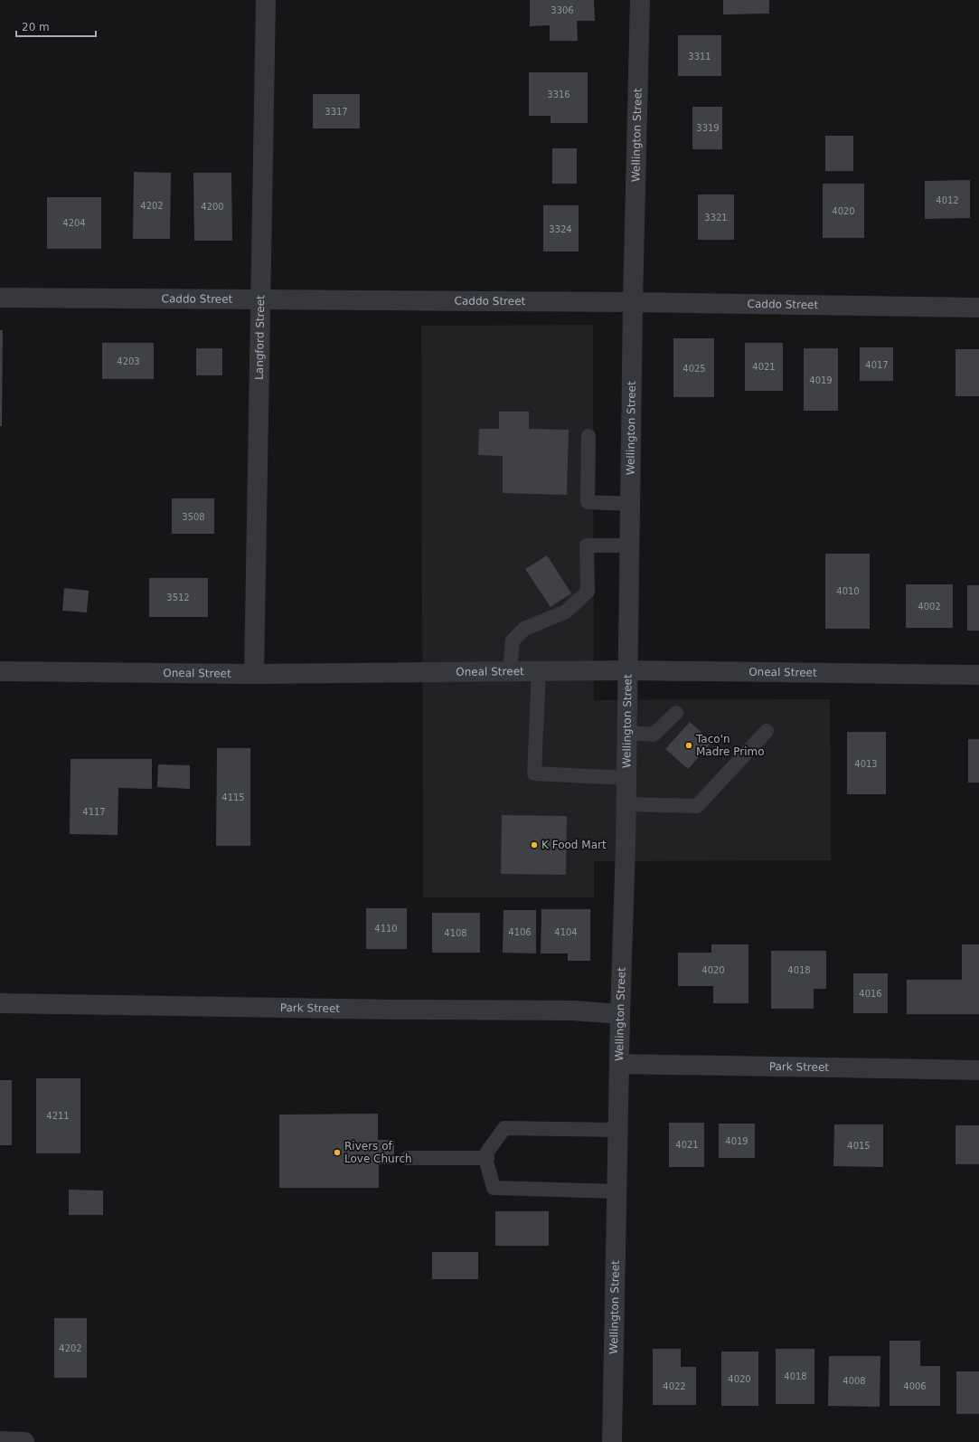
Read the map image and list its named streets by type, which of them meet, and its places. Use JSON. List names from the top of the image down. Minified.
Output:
{"streets":{"street":["Wellington Street","Caddo Street","Langford Street","Oneal Street","Park Street"]},"crossings":[["Wellington Street","Caddo Street"],["Wellington Street","Oneal Street"],["Wellington Street","Park Street"],["Caddo Street","Langford Street"],["Langford Street","Oneal Street"]],"places":["Taco'n Madre Primo","K Food Mart","Rivers of Love Church"],"house_numbers":["3306","3311","3316","3317","3319","4012","4202","4200","4020","3321","4204","3324","4203","4017","4021","4025","4019","3508","4010","3512","4002","4013","4115","4117","4110","4106","4104","4108","4020","4018","4016","4211","4019","4021","4015","4202","4018","4020","4008","4022","4006"],"scale_bar":"20 m"}
